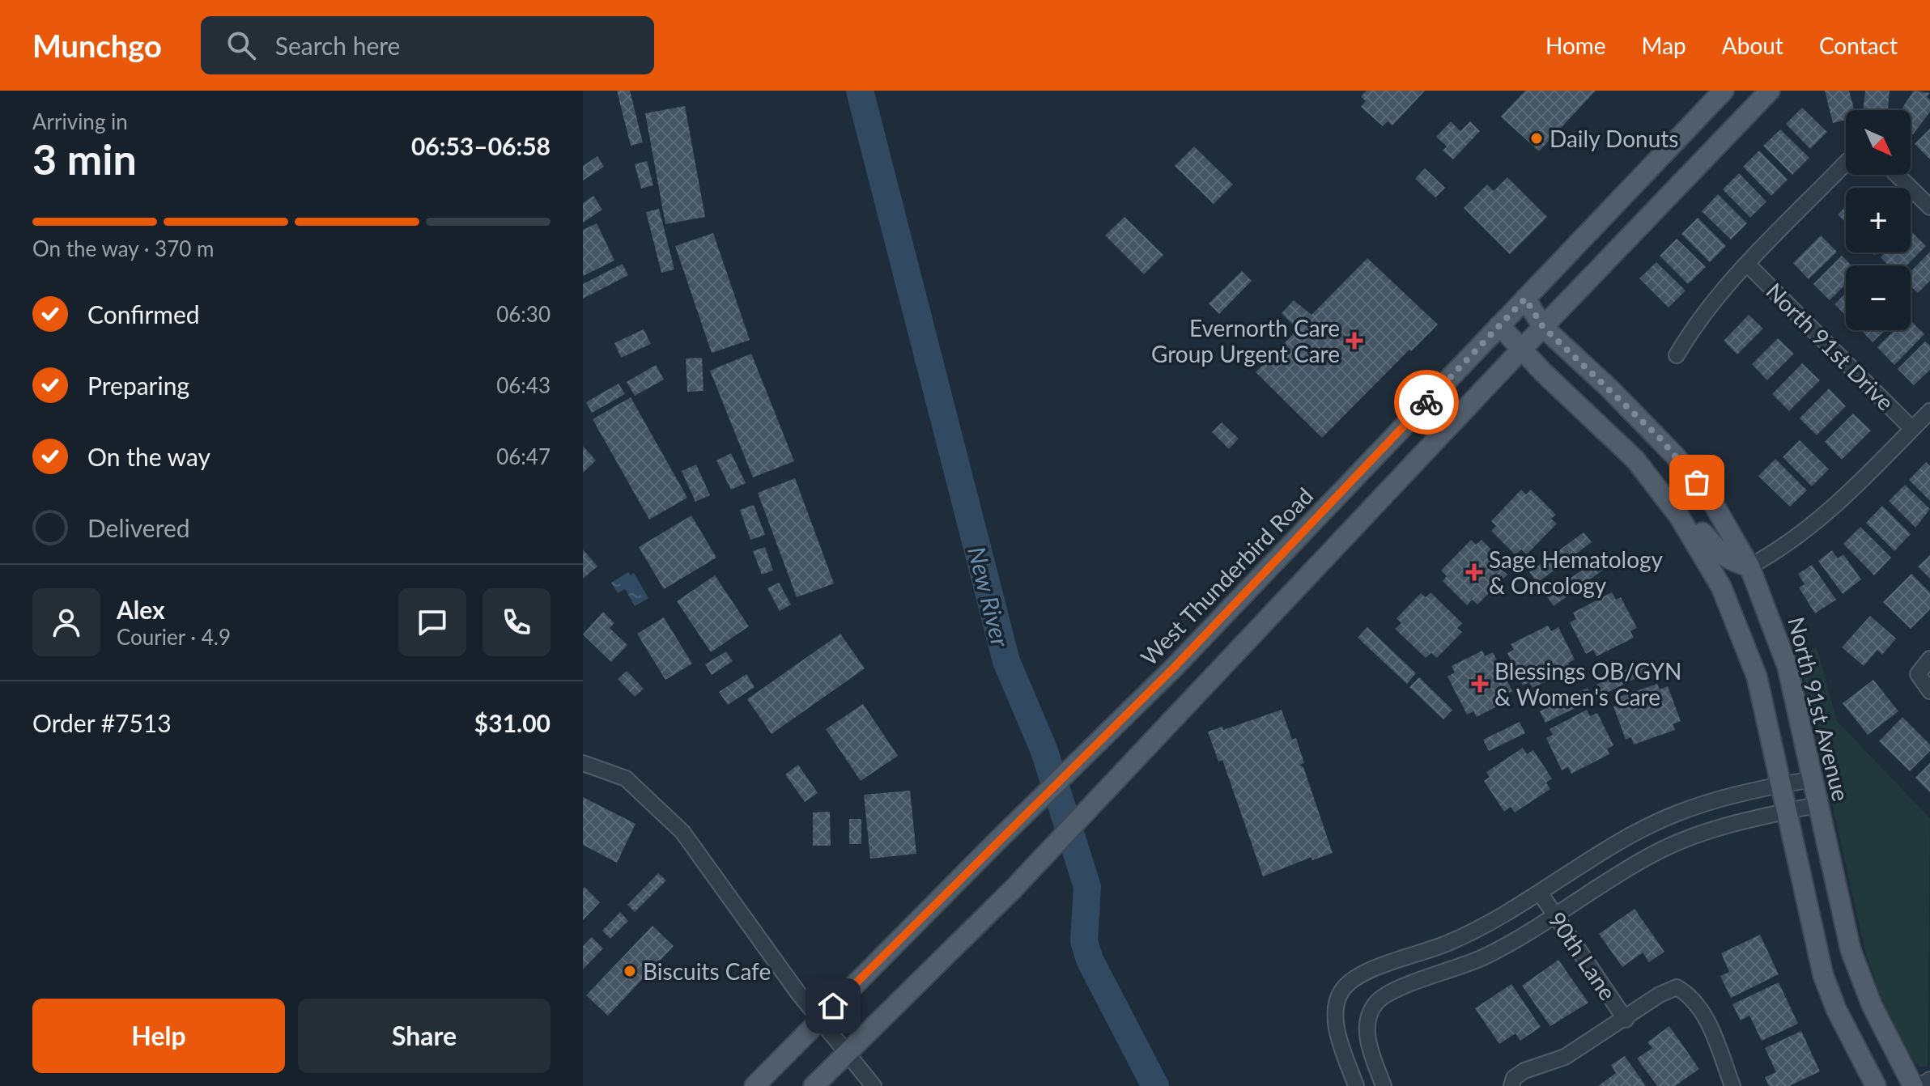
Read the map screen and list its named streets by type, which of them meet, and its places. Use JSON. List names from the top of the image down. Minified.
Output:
{"streets":{"main road":["West Thunderbird Road","North 91st Avenue"],"street":["North 91st Drive","90th Lane"]},"crossings":[["West Thunderbird Road","North 91st Avenue"]],"water":["New River"],"places":{"other":["Daily Donuts","Biscuits Cafe"],"health":["Evernorth Care Group Urgent Care","Sage Hematology & Oncology","Blessings OB/GYN & Women's Care"]},"north":"bottom right","page":{"header":"Munchgo","search":"Search here","nav":["Home","Map","About","Contact"],"heading":["3 min","Arriving in","06:53–06:58"],"panel":["Alex","Courier · 4.9","Order #7513","$31.00"],"map_buttons":["+","−"],"bar":"On the way · 370 m","list":[["Confirmed","06:30"],["Preparing","06:43"],["On the way","06:47"],"Delivered"],"buttons":["Help","Share"]}}
